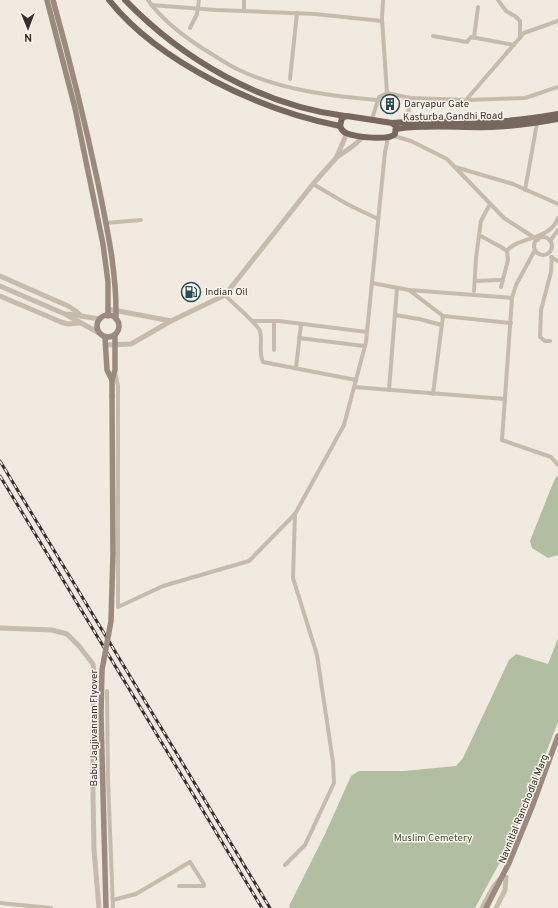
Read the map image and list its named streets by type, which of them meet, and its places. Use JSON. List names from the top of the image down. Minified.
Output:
{"streets":{"main road":["Kasturba Gandhi Road","Babu Jagjivanram Flyover","Navnitlal Ranchodlal Marg"]},"parks":["Muslim Cemetery"],"places":{"building":["Daryapur Gate"],"fuel station":["Indian Oil"]},"north":"bottom"}
